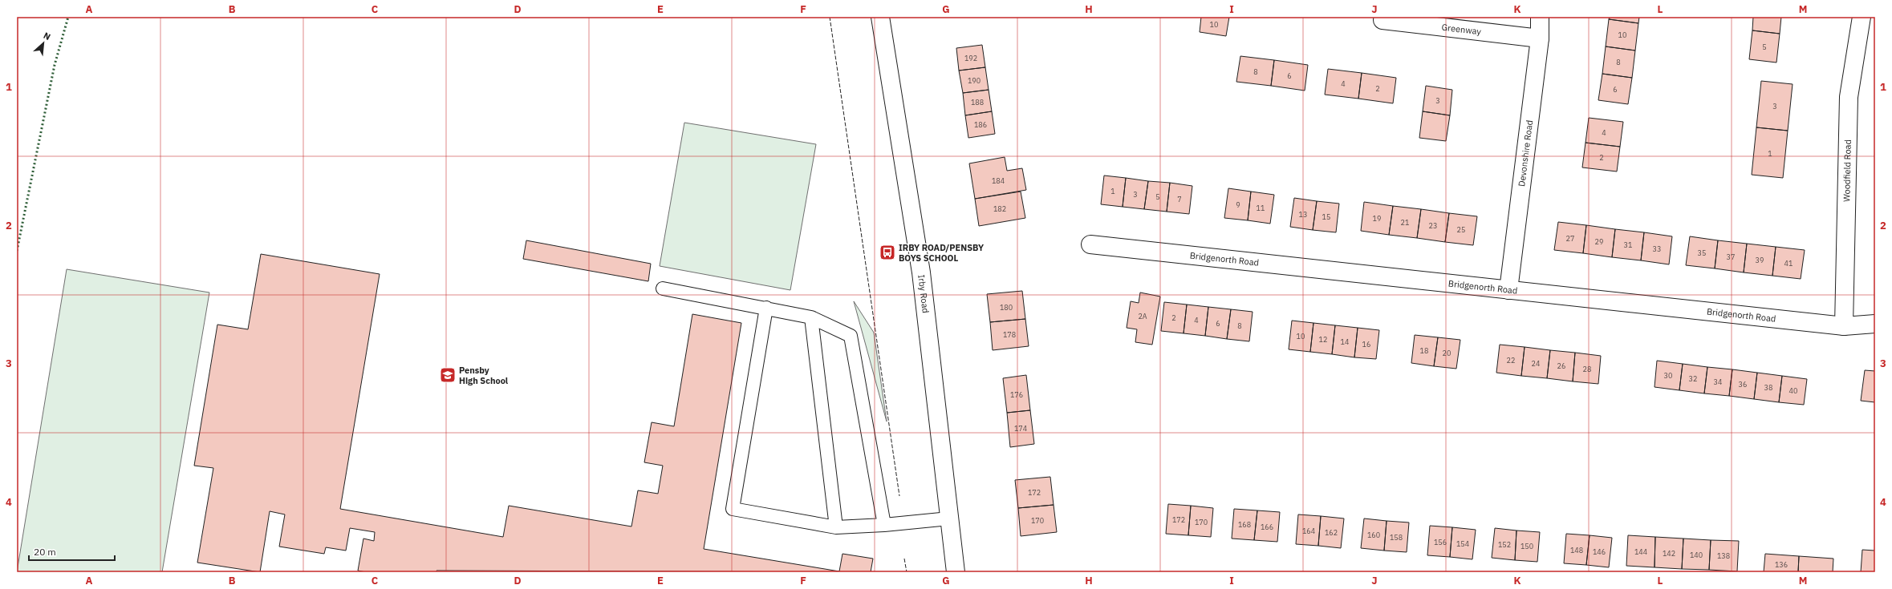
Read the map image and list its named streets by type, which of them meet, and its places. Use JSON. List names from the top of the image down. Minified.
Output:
{"streets":{"street":["Greenway","Devonshire Road","Woodfield Road","Bridgenorth Road","Irby Road"]},"crossings":[["Greenway","Devonshire Road"],["Devonshire Road","Bridgenorth Road"],["Woodfield Road","Bridgenorth Road"]],"places":{"bus stop":["IRBY ROAD/PENSBY BOYS SCHOOL"],"school or university":["Pensby High School"]},"house_numbers":["10","10","5","192","8","8","6","190","4","2","6","3","188","3","186","4","1","2","184","1","3","5","7","9","11","182","13","15","19","21","23","25","27","29","31","33","35","37","39","41","180","2A","2","4","6","8","178","10","12","14","16","18","20","22","24","26","28","30","32","34","36","38","40","176","174","172","172","170","170","168","166","164","162","160","158","156","154","152","150","148","146","144","142","140","138","136"],"scale_bar":"20 m","north":"top right","grid":{"columns":["A","B","C","D","E","F","G","H","I","J","K","L","M"],"rows":["1","2","3","4"]}}
